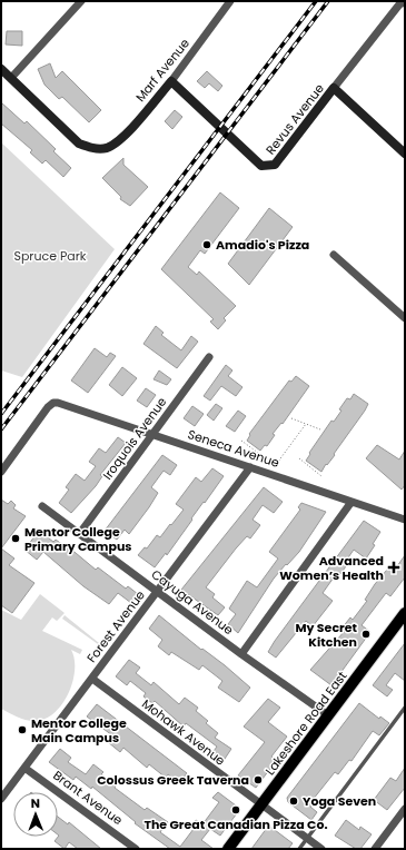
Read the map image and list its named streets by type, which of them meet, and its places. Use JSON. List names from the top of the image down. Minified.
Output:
{"streets":{"main road":["Lakeshore Road East"],"street":["Marf Avenue","Revus Avenue","Iroquois Avenue","Seneca Avenue","Cayuga Avenue","Forest Avenue","Mohawk Avenue","Brant Avenue"]},"crossings":[["Marf Avenue","Revus Avenue"],["Iroquois Avenue","Seneca Avenue"],["Iroquois Avenue","Cayuga Avenue"],["Seneca Avenue","Forest Avenue"],["Cayuga Avenue","Forest Avenue"],["Cayuga Avenue","Lakeshore Road East"],["Forest Avenue","Mohawk Avenue"],["Forest Avenue","Brant Avenue"],["Lakeshore Road East","Mohawk Avenue"]],"parks":["Spruce Park"],"places":{"other":["Amadio's Pizza","Mentor College Primary Campus","My Secret Kitchen","Mentor College Main Campus","Colossus Greek Taverna","Yoga Seven","The Great Canadian Pizza Co."],"health":["Advanced Women’s Health"]},"north":"top"}
